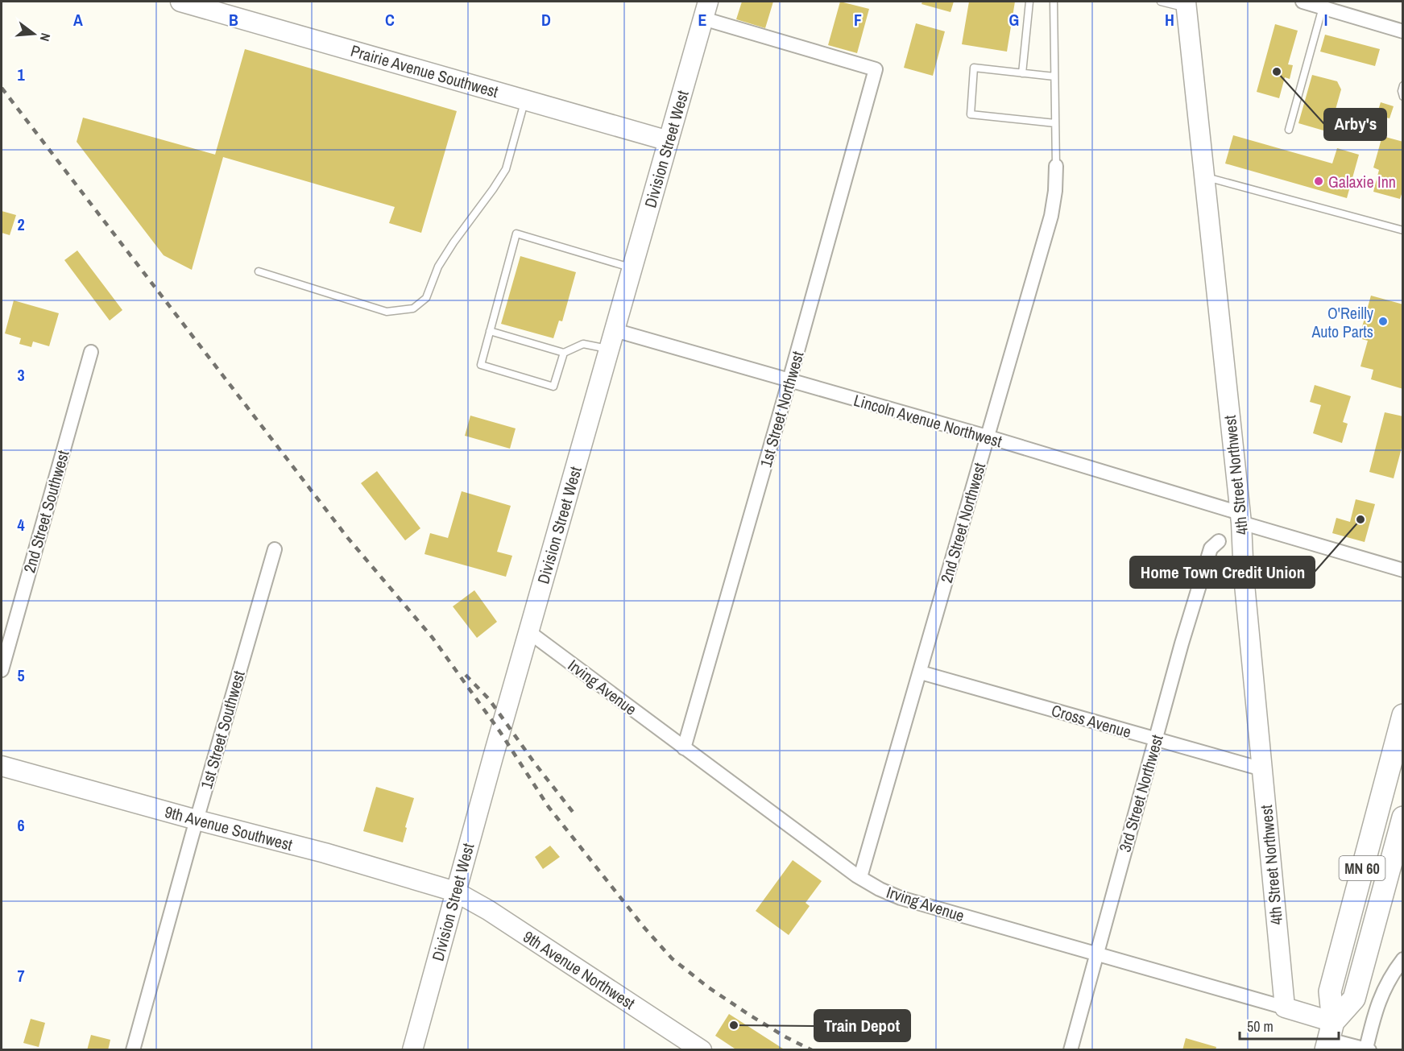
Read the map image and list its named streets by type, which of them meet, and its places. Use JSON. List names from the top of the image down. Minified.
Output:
{"streets":{"main road":["MN 60"],"street":["Prairie Avenue Southwest","Division Street West","1st Street Northwest","Lincoln Avenue Northwest","4th Street Northwest","2nd Street Southwest","2nd Street Northwest","Irving Avenue","Cross Avenue","1st Street Southwest","3rd Street Northwest","9th Avenue Southwest","9th Avenue Northwest"]},"crossings":[["Prairie Avenue Southwest","Division Street West"],["Division Street West","1st Street Northwest"],["Division Street West","Lincoln Avenue Northwest"],["Division Street West","Irving Avenue"],["Division Street West","9th Avenue Southwest"],["Division Street West","9th Avenue Northwest"],["1st Street Northwest","Lincoln Avenue Northwest"],["1st Street Northwest","Irving Avenue"],["Lincoln Avenue Northwest","4th Street Northwest"],["Lincoln Avenue Northwest","2nd Street Northwest"],["4th Street Northwest","Irving Avenue"],["4th Street Northwest","Cross Avenue"],["2nd Street Northwest","Irving Avenue"],["2nd Street Northwest","Cross Avenue"],["Irving Avenue","3rd Street Northwest"],["Irving Avenue","MN 60"],["Cross Avenue","3rd Street Northwest"],["1st Street Southwest","9th Avenue Southwest"],["9th Avenue Southwest","9th Avenue Northwest"]],"places":["Arby's","Galaxie Inn","O'Reilly Auto Parts","Home Town Credit Union","Train Depot"],"scale_bar":"50 m","north":"right","grid":{"columns":["A","B","C","D","E","F","G","H","I"],"rows":["1","2","3","4","5","6","7"]}}
